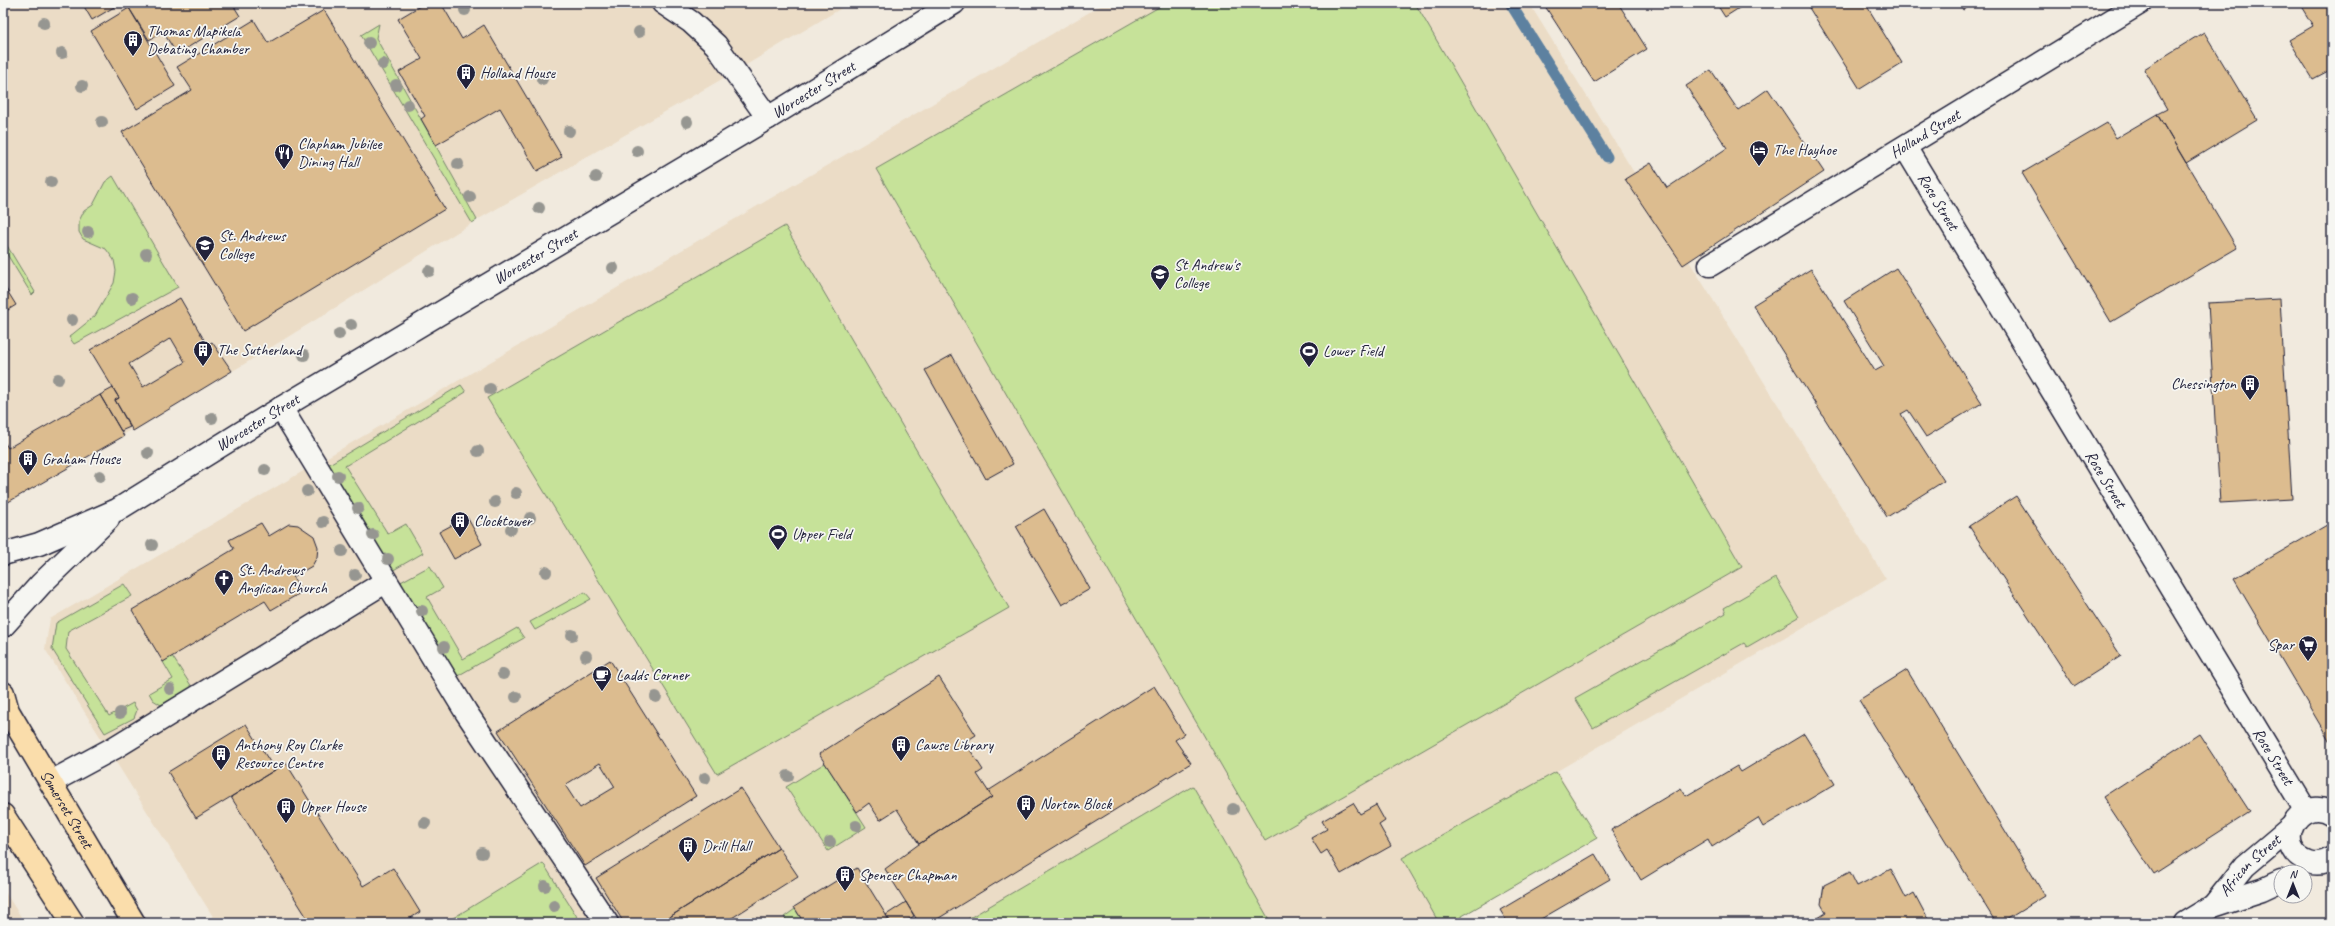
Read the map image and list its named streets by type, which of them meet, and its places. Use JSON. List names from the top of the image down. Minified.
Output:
{"streets":{"main road":["Somerset Street"],"street":["Worcester Street","Holland Street","Rose Street","African Street"]},"crossings":[["Holland Street","Rose Street"],["Rose Street","African Street"]],"places":{"building":["Thomas Mapikela Debating Chamber","Holland House","The Sutherland","Chessington","Graham House","Clocktower","Cawse Library","Anthony Roy Clarke Resource Centre","Norton Block","Upper House","Drill Hall","Spencer Chapman"],"hotel":["The Hayhoe"],"restaurant":["Clapham Jubilee Dining Hall"],"school or university":["St. Andrews College","St Andrew's College"],"sports":["Lower Field","Upper Field"],"church":["St. Andrews Anglican Church"],"supermarket":["Spar"],"cafe":["Ladds Corner"]},"north":"top"}
